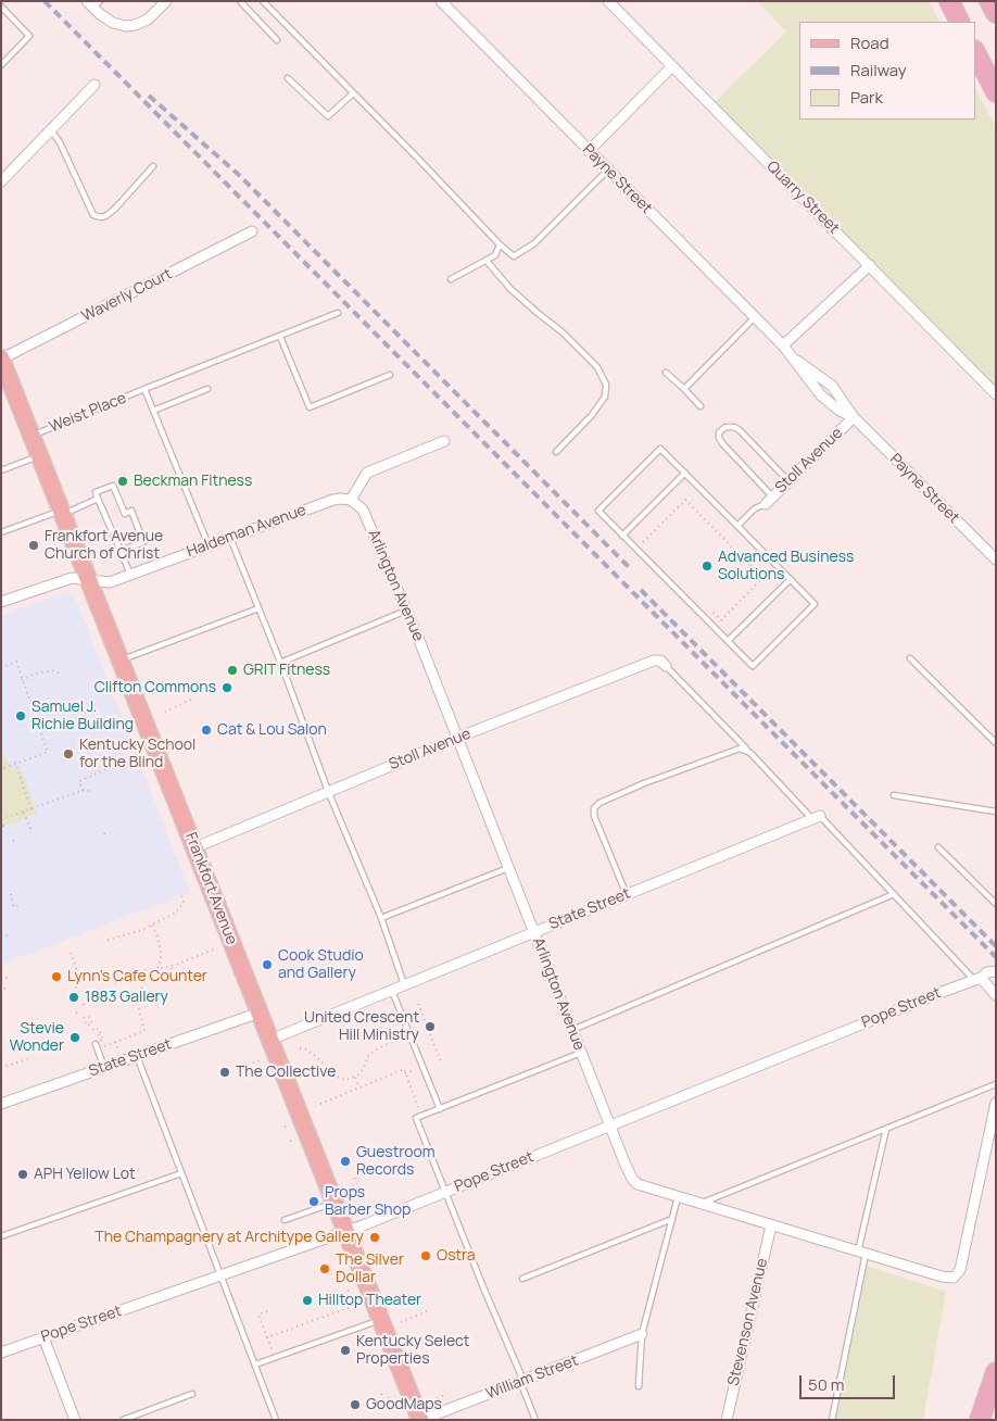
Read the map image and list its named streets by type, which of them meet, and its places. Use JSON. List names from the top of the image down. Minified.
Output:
{"streets":{"main road":["Frankfort Avenue"],"street":["Payne Street","Quarry Street","Waverly Court","Stoll Avenue","Haldeman Avenue","Arlington Avenue","State Street","Pope Street","Stevenson Avenue","William Street"],"lane":["Weist Place"]},"crossings":[["Payne Street","Stoll Avenue"],["Waverly Court","Frankfort Avenue"],["Weist Place","Frankfort Avenue"],["Stoll Avenue","Arlington Avenue"],["Stoll Avenue","Frankfort Avenue"],["Haldeman Avenue","Arlington Avenue"],["Haldeman Avenue","Frankfort Avenue"],["Arlington Avenue","State Street"],["Arlington Avenue","Pope Street"],["Arlington Avenue","Stevenson Avenue"],["Frankfort Avenue","State Street"],["Frankfort Avenue","Pope Street"],["Frankfort Avenue","William Street"]],"places":["Beckman Fitness","Frankfort Avenue Church of Christ","Advanced Business Solutions","GRIT Fitness","Clifton Commons","Samuel J. Richie Building","Cat & Lou Salon","Kentucky School for the Blind","Cook Studio and Gallery","Lynn's Cafe Counter","1883 Gallery","United Crescent Hill Ministry","Stevie Wonder","The Collective","Guestroom Records","APH Yellow Lot","Props Barber Shop","The Champagnery at Architype Gallery","Ostra","The Silver Dollar","Hilltop Theater","Kentucky Select Properties","GoodMaps"],"legend":["Road","Railway","Park"],"scale_bar":"50 m"}
